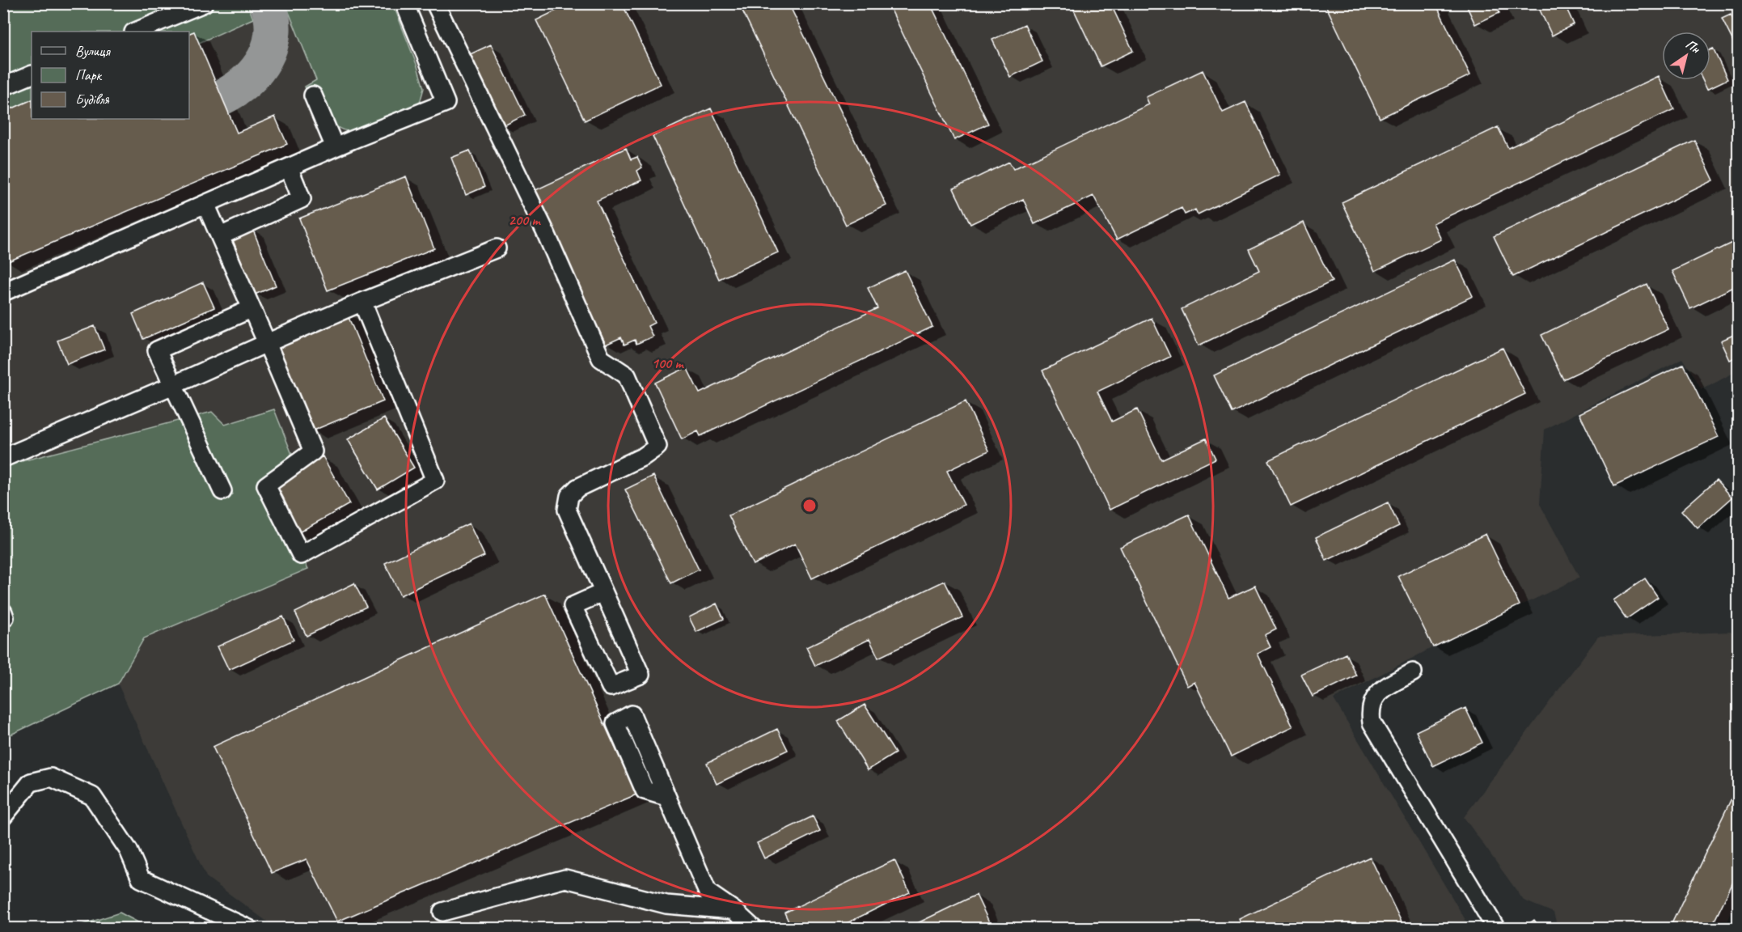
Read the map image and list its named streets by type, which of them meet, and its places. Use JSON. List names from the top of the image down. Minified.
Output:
{"legend":["Вулиця","Парк","Будівля"],"north":"top right","rings":["200 m","100 m"]}
